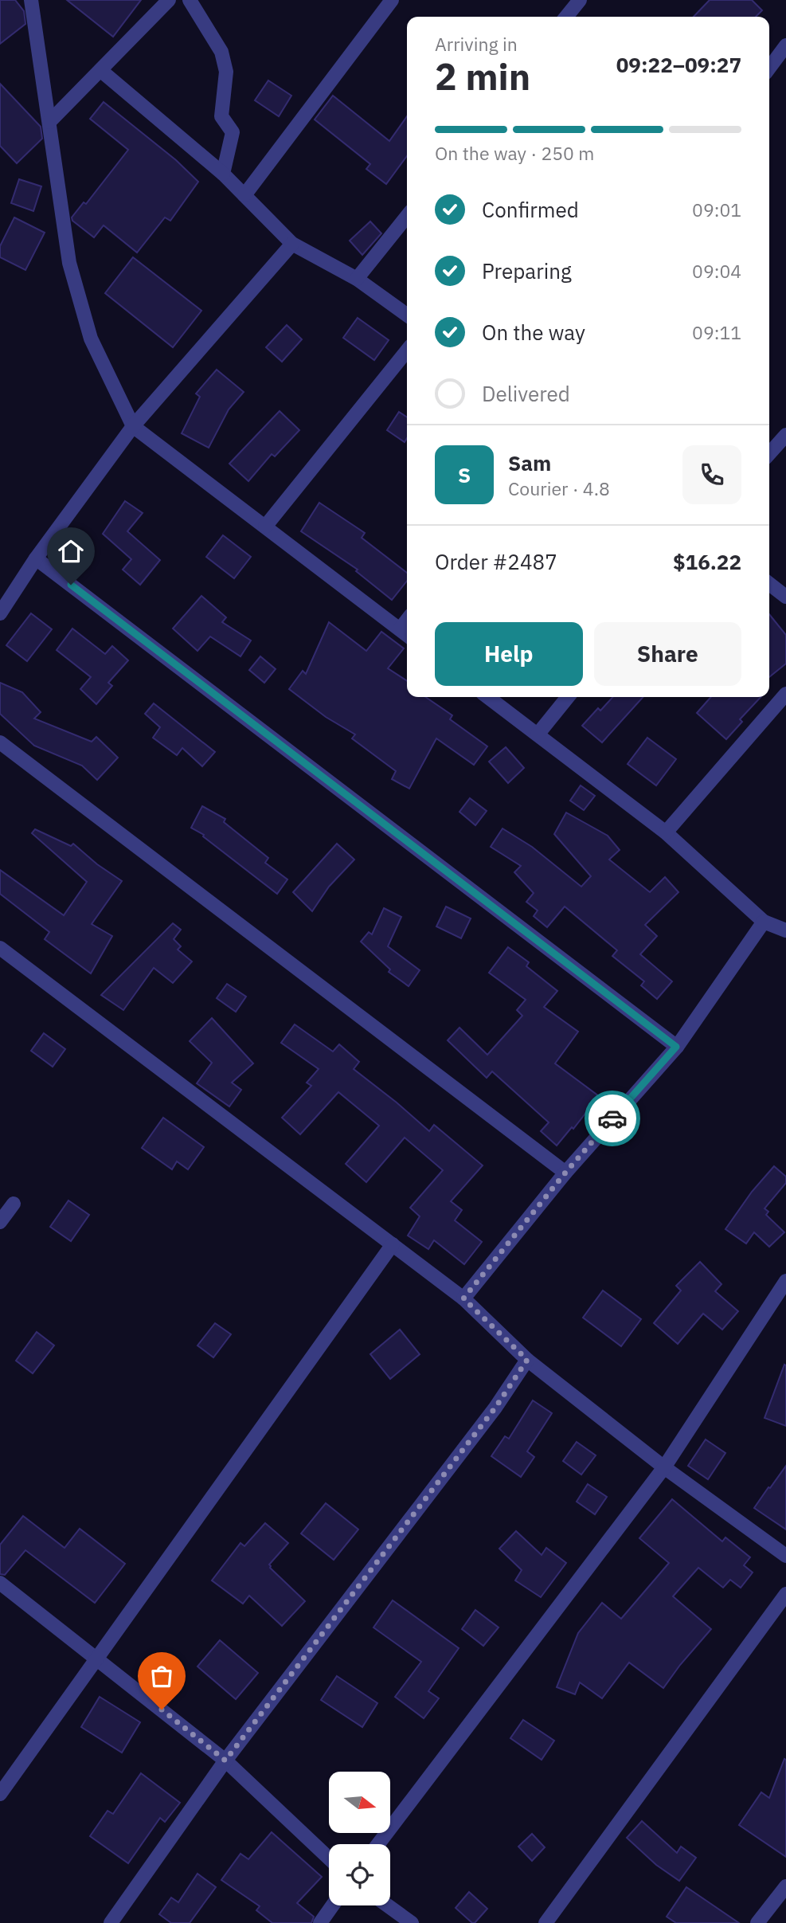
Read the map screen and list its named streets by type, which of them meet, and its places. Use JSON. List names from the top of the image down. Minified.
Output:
{"north":"right","page":{"heading":["2 min","Arriving in","09:22–09:27"],"panel":["Sam","Courier · 4.8","Order #2487","$16.22"],"bar":"On the way · 250 m","list":[["Confirmed","09:01"],["Preparing","09:04"],["On the way","09:11"],"Delivered"],"round":"S","buttons":["Help","Share"]}}
